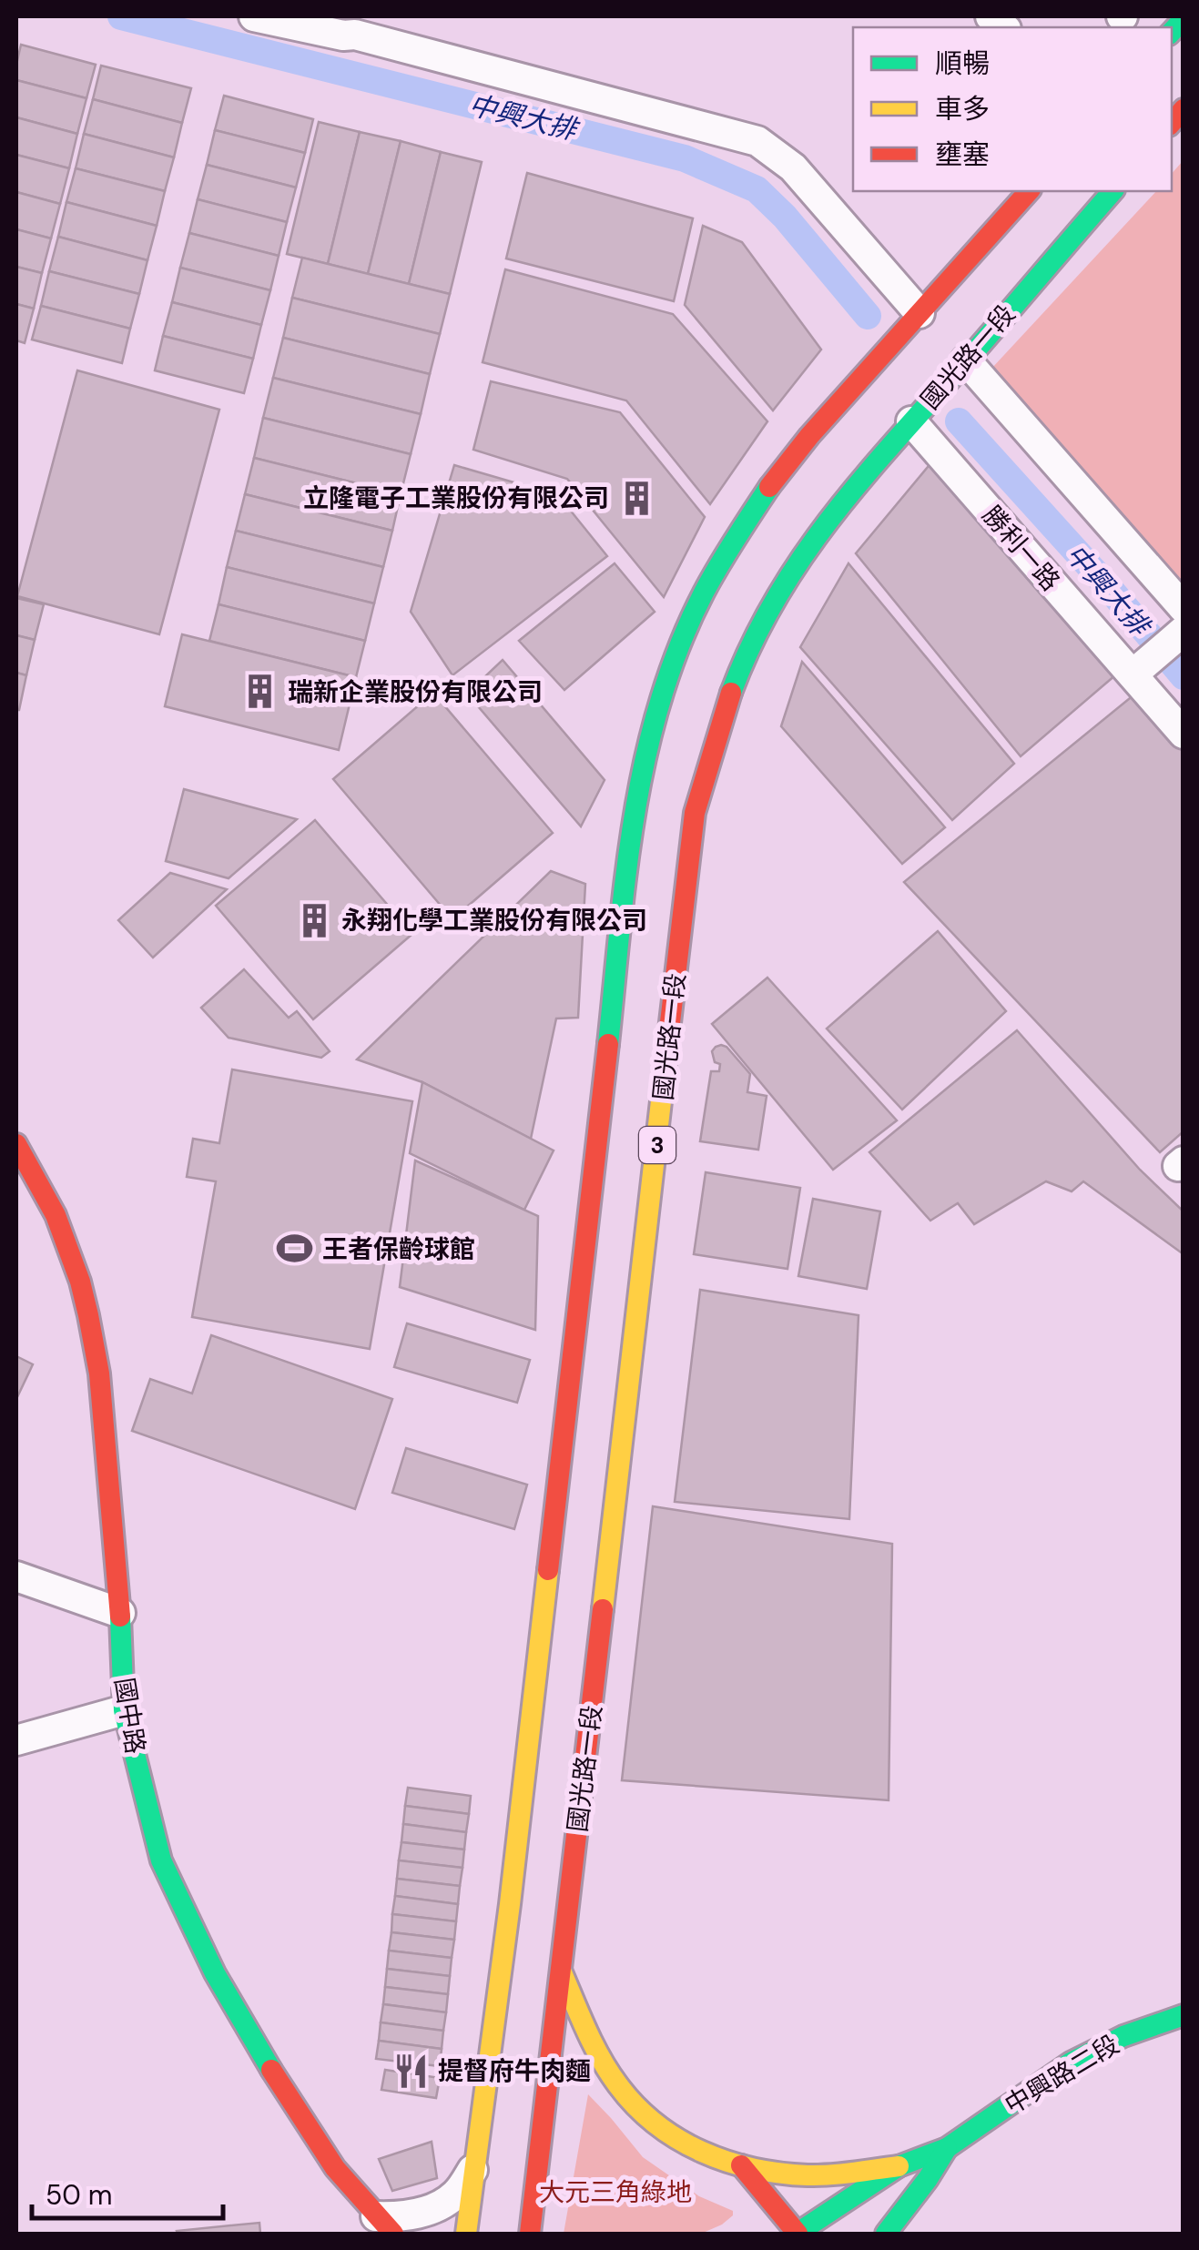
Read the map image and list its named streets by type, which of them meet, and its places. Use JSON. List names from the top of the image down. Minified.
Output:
{"streets":{"main road":["國光路一段","3","國中路","中興路二段"],"street":["勝利一路"]},"crossings":[["國光路一段","勝利一路"]],"water":["中興大排"],"parks":["大元三角綠地"],"places":{"building":["立隆電子工業股份有限公司","瑞新企業股份有限公司","永翔化學工業股份有限公司"],"sports":["王者保齡球館"],"restaurant":["提督府牛肉麵"]},"legend":["順暢","車多","壅塞"],"scale_bar":"50 m"}
